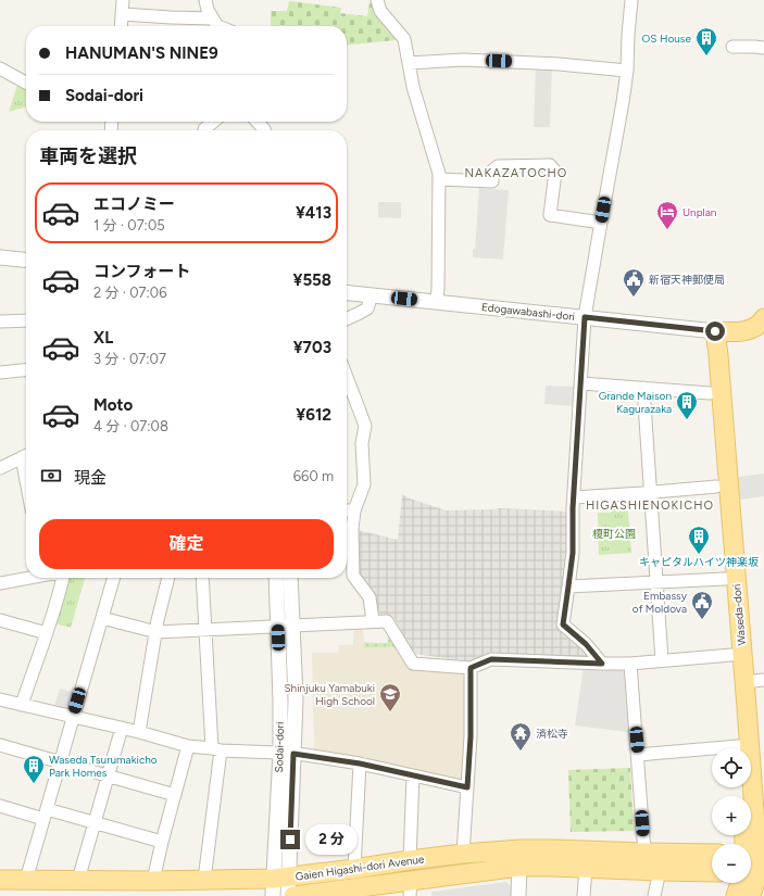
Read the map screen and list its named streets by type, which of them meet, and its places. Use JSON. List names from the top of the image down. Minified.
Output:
{"streets":{"main road":["Waseda-dori","Gaien Higashi-dori Avenue"],"street":["Edogawabashi-dori","Sodai-dori"]},"crossings":[["Edogawabashi-dori","Waseda-dori"],["Sodai-dori","Gaien Higashi-dori Avenue"]],"districts":["NAKAZATOCHO","HIGASHIENOKICHO"],"parks":["榎町公園"],"places":{"building":["OS House","Grande Maison Kagurazaka","キャピタルハイツ神楽坂","Waseda Tsurumakicho Park Homes"],"hotel":["Unplan"],"public building":["新宿天神郵便局","Embassy of Moldova"],"school or university":["Shinjuku Yamabuki High School"],"temple":["済松寺"]},"page":{"banner":["HANUMAN'S NINE9","Sodai-dori"],"heading":"車両を選択","list":[{"name":"エコノミー","note":"1 分 · 07:05","value":"¥413"},{"name":"コンフォート","note":"2 分 · 07:06","value":"¥558"},{"name":"XL","note":"3 分 · 07:07","value":"¥703"},{"name":"Moto","note":"4 分 · 07:08","value":"¥612"}],"pay":["現金","660 m"],"buttons":"確定","map_buttons":["+","−"],"bubble":"2 分"}}
